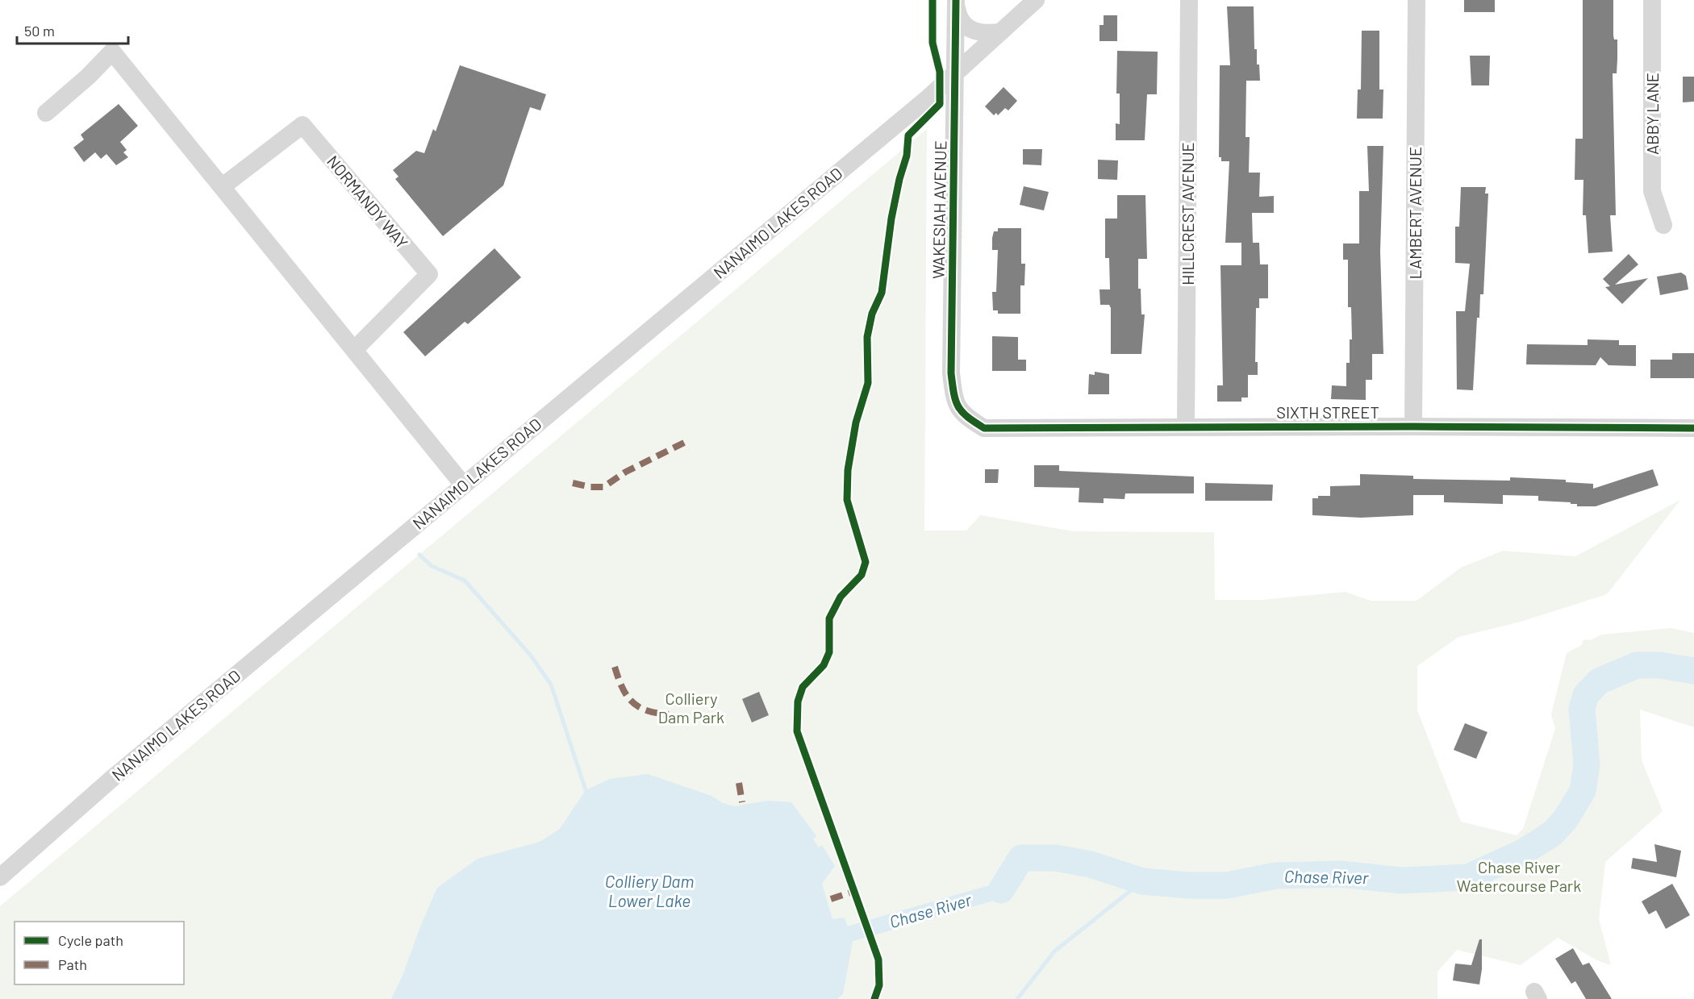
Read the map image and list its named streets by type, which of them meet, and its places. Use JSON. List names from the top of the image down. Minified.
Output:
{"streets":{"street":["ABBY LANE","NORMANDY WAY","WAKESIAH AVENUE","LAMBERT AVENUE","HILLCREST AVENUE","NANAIMO LAKES ROAD","SIXTH STREET"]},"crossings":[["WAKESIAH AVENUE","NANAIMO LAKES ROAD"],["WAKESIAH AVENUE","SIXTH STREET"],["LAMBERT AVENUE","SIXTH STREET"],["HILLCREST AVENUE","SIXTH STREET"]],"water":["Chase River","Colliery Dam Lower Lake"],"parks":["Colliery Dam Park","Chase River Watercourse Park"],"legend":["Cycle path","Path"],"scale_bar":"50 m"}
